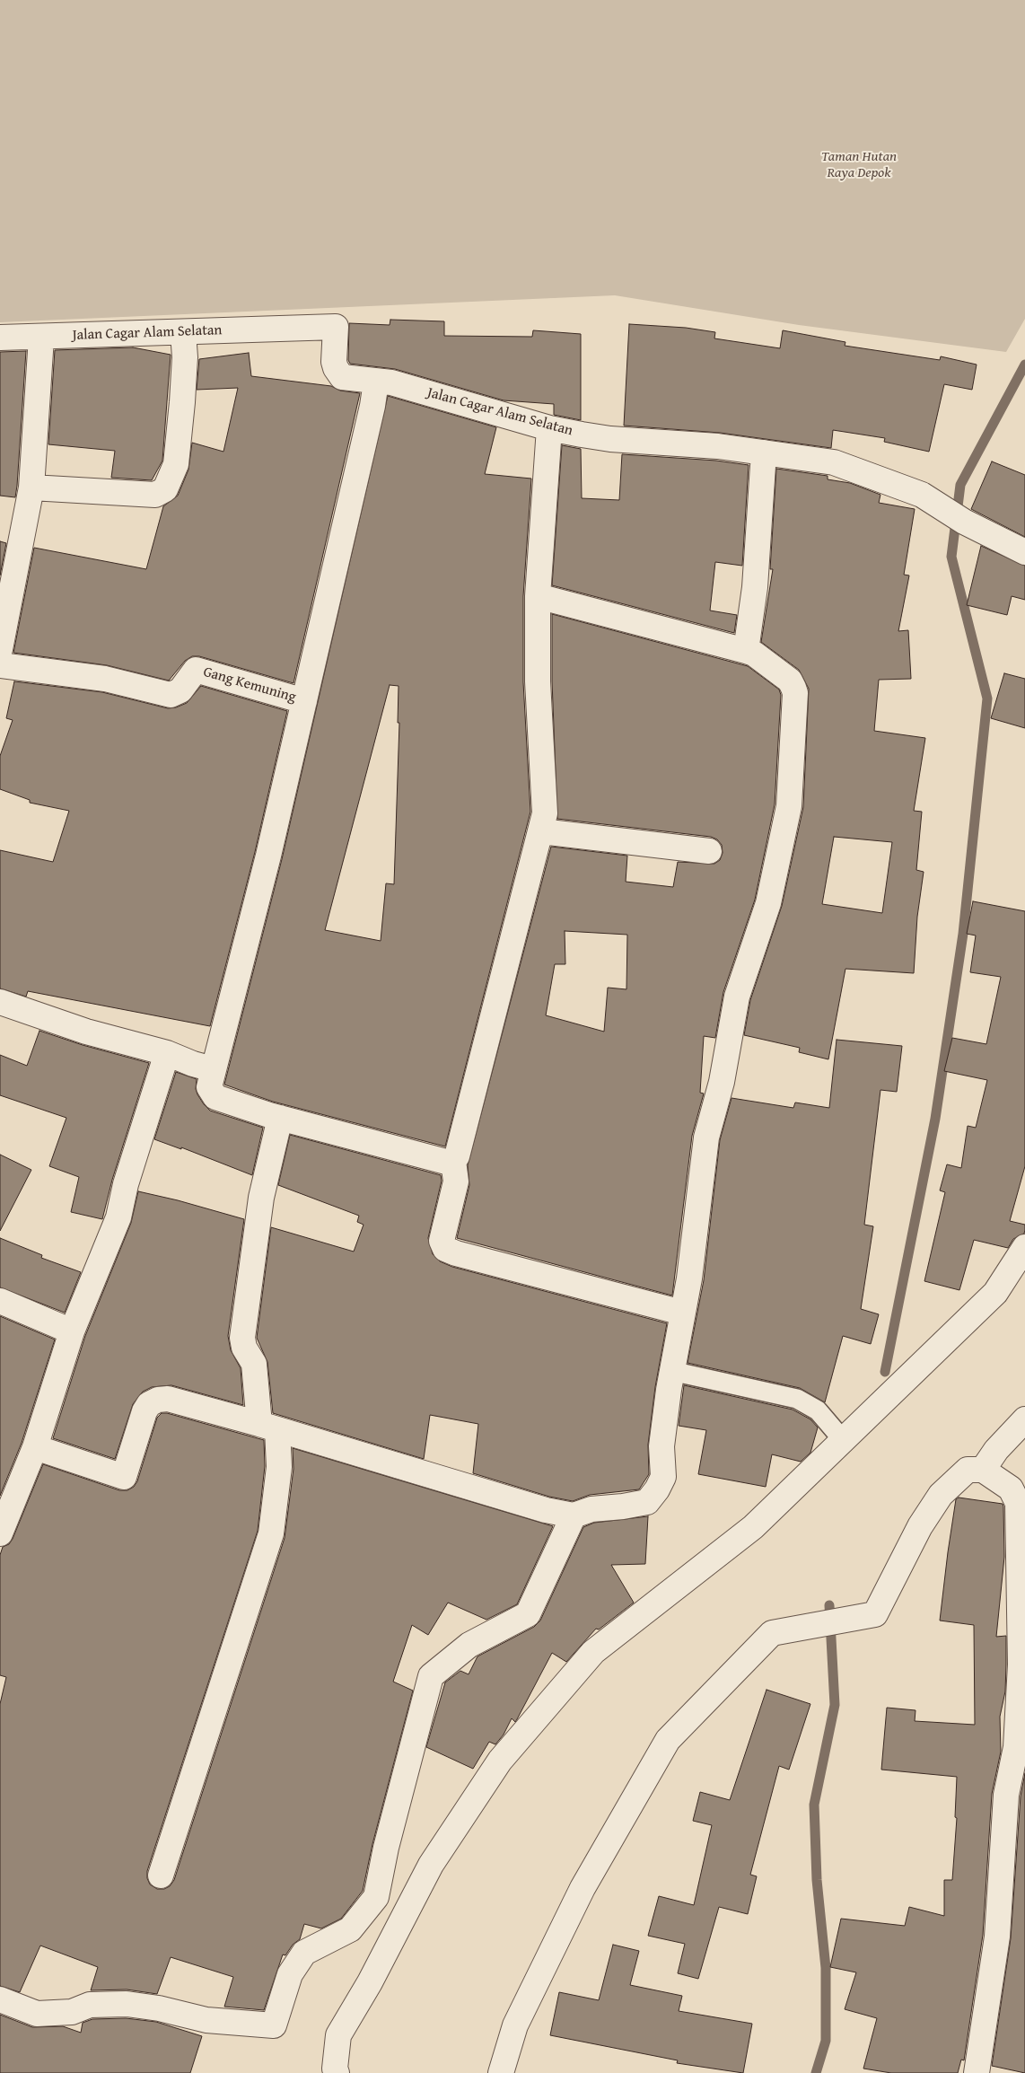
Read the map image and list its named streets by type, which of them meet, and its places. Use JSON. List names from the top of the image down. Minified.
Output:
{"streets":{"street":["Jalan Cagar Alam Selatan","Gang Kemuning"]},"parks":["Taman Hutan Raya Depok"]}
